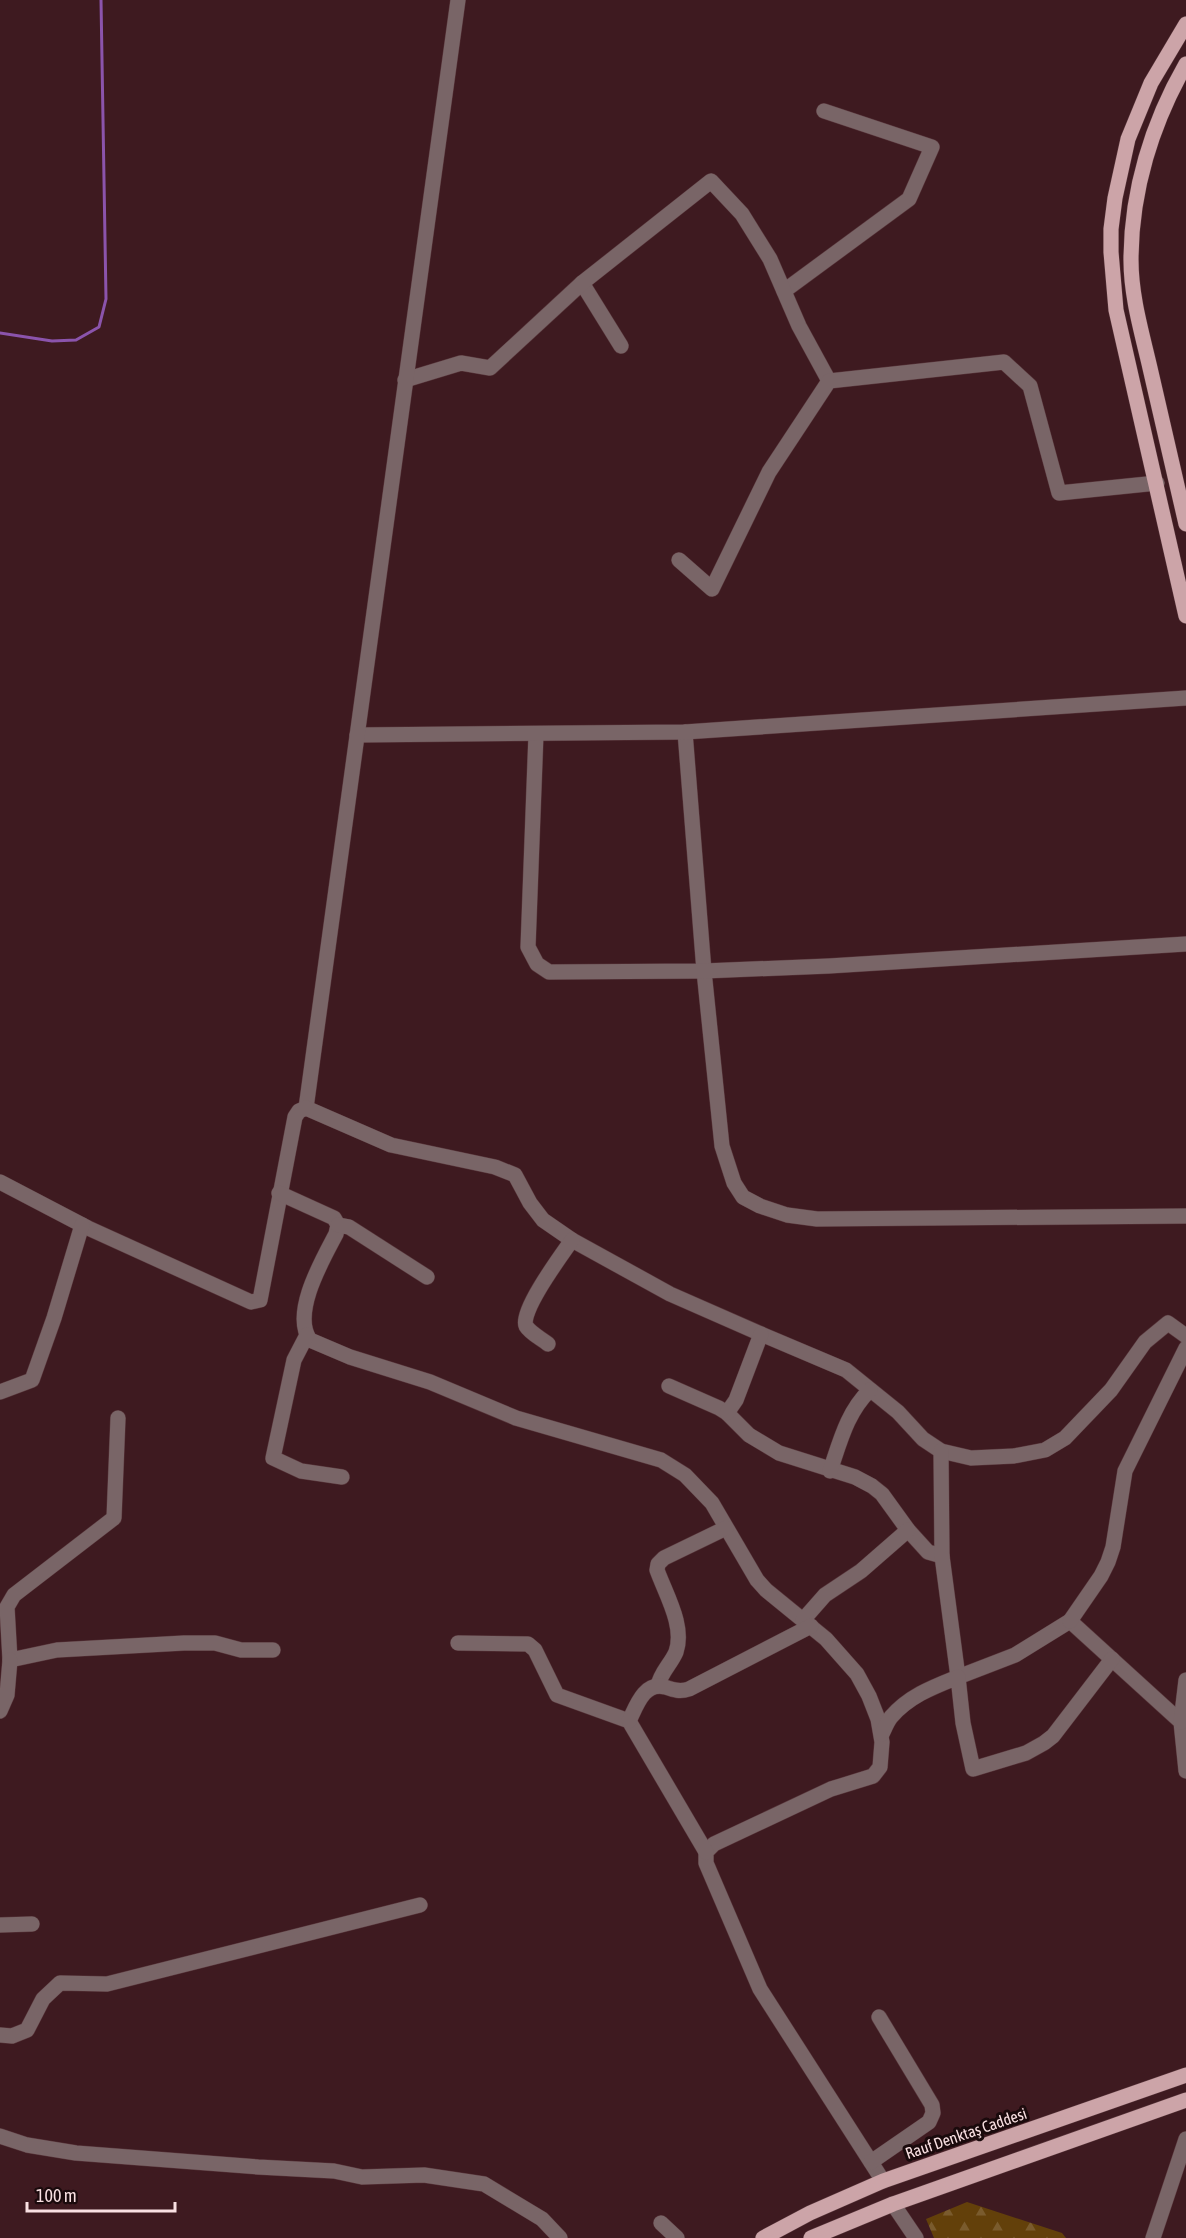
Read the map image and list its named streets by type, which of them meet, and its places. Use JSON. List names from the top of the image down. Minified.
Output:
{"streets":{"main road":["Rauf Denktaş Caddesi"]},"scale_bar":"100 m"}
